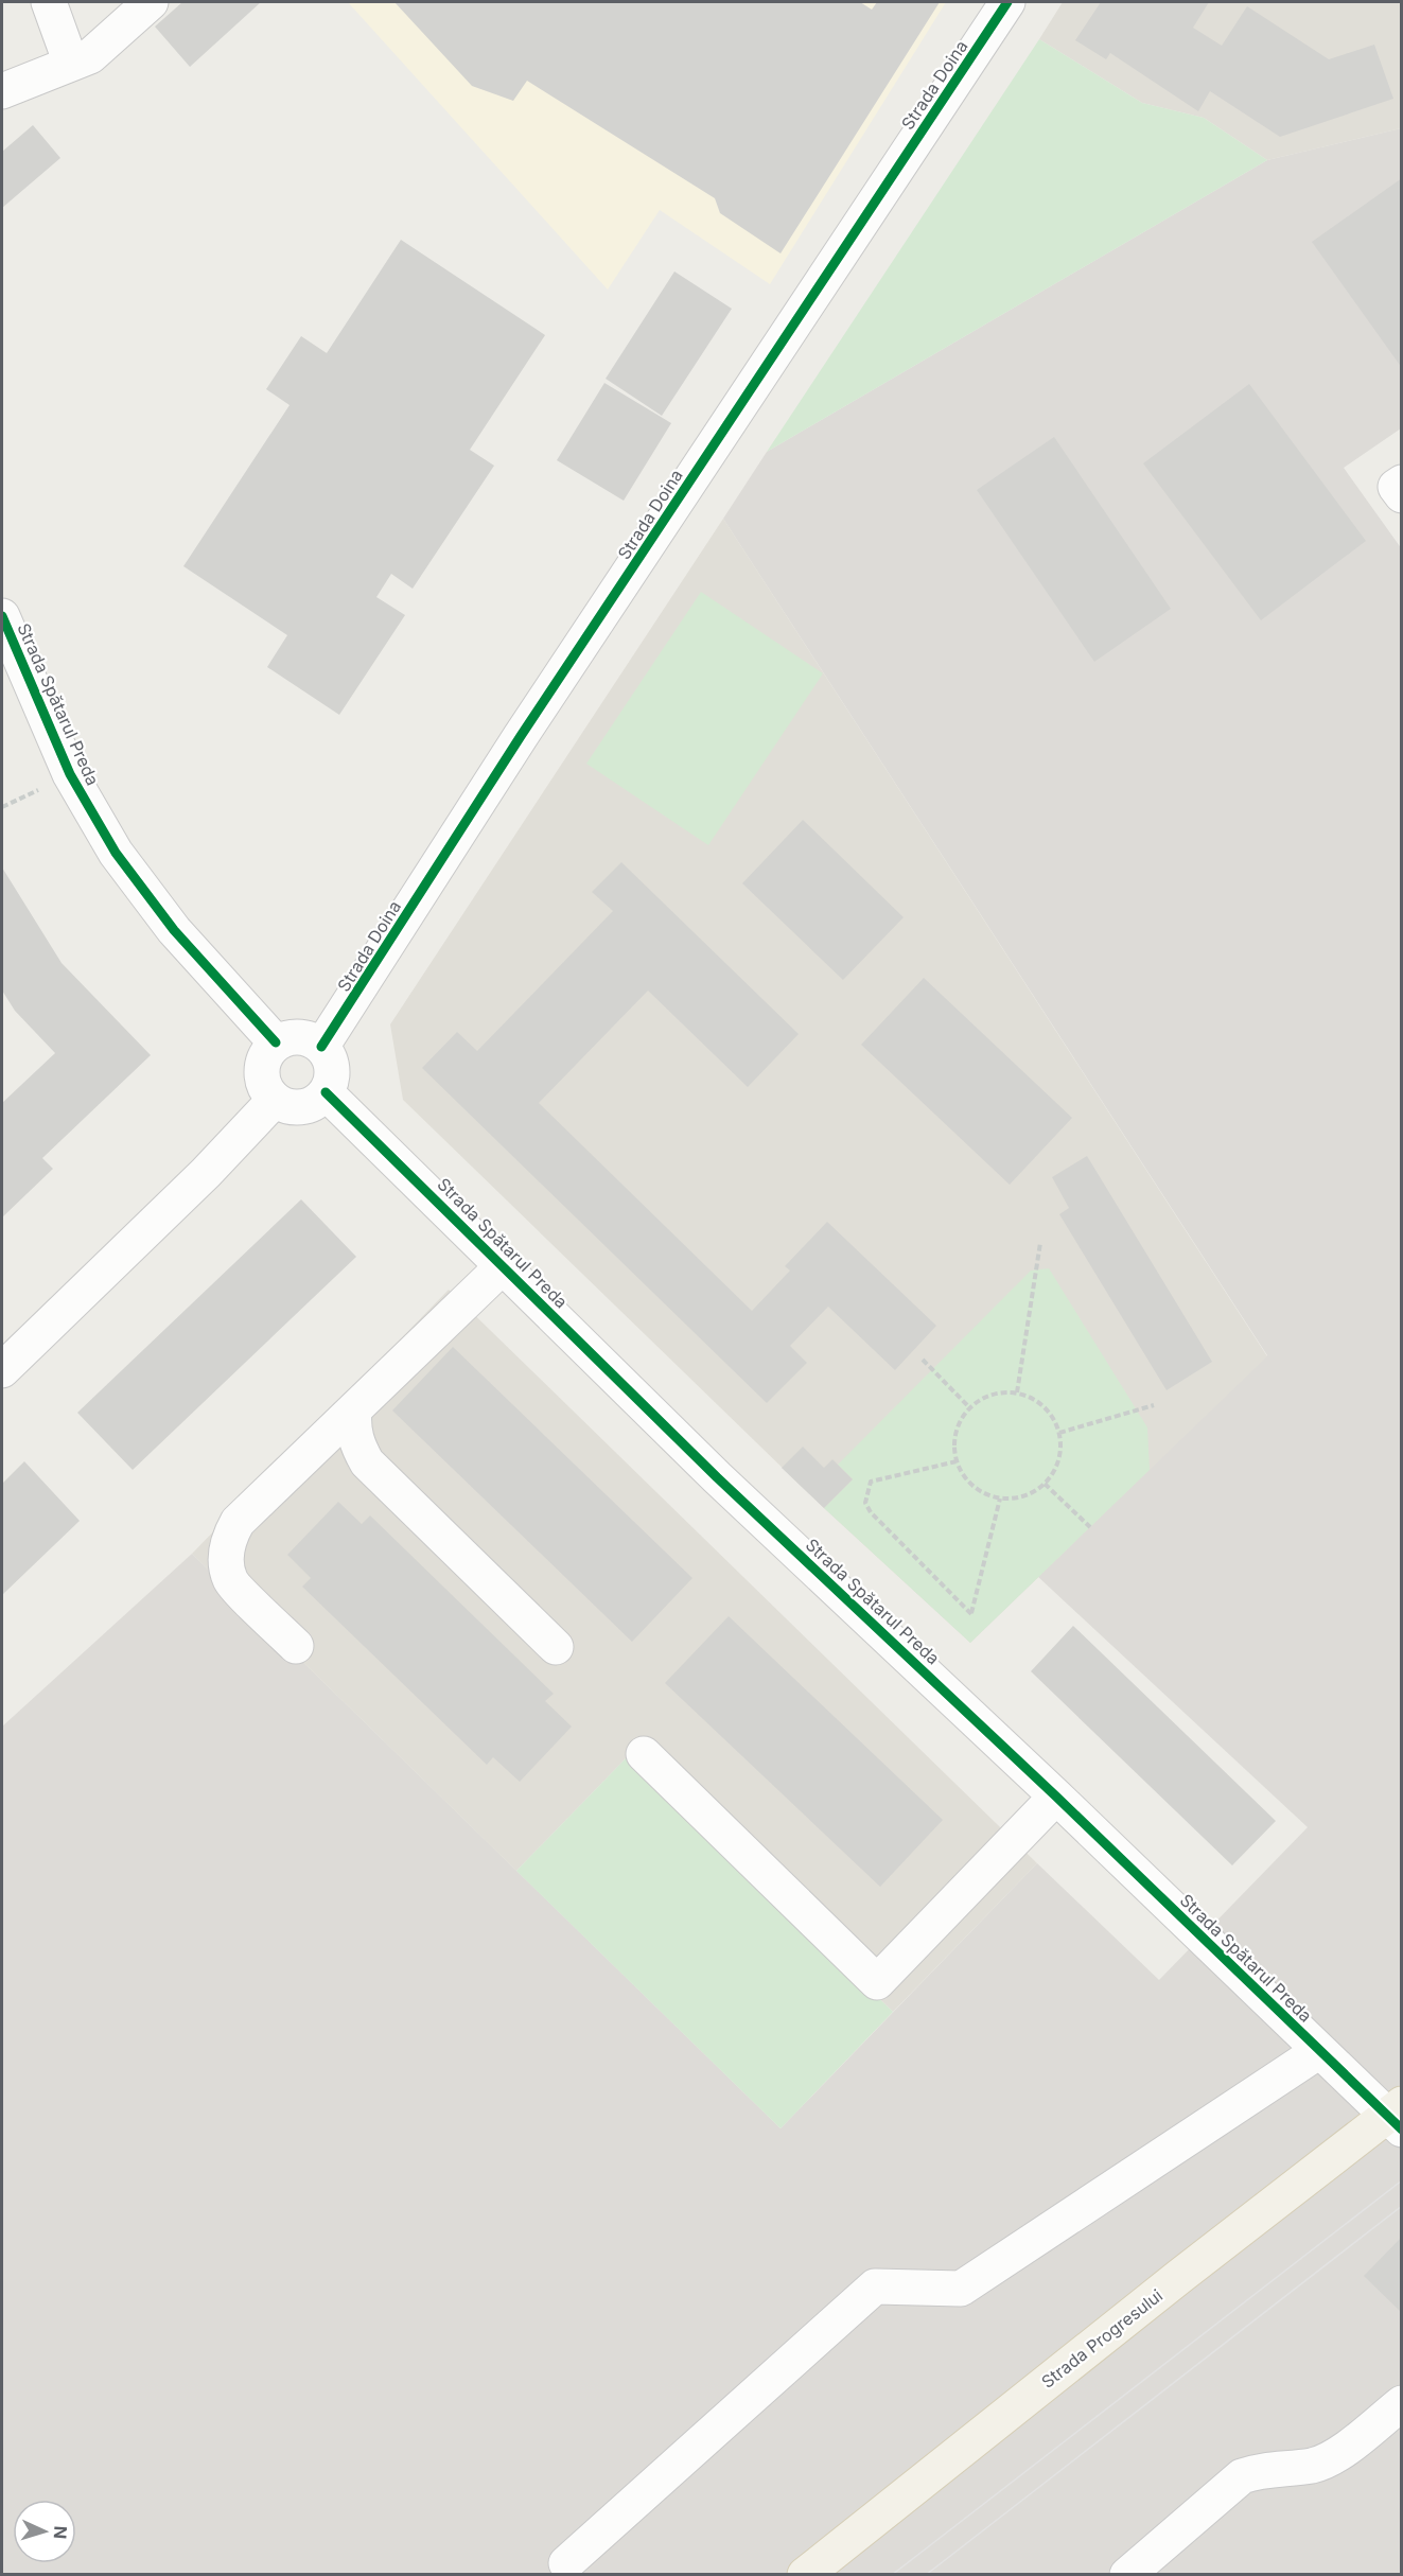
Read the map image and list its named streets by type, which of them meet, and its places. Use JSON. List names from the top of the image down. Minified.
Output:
{"streets":{"main road":["Strada Progresului"],"street":["Strada Doina","Strada Spătarul Preda"]},"crossings":[["Strada Doina","Strada Spătarul Preda"],["Strada Spătarul Preda","Strada Progresului"]],"north":"right"}
